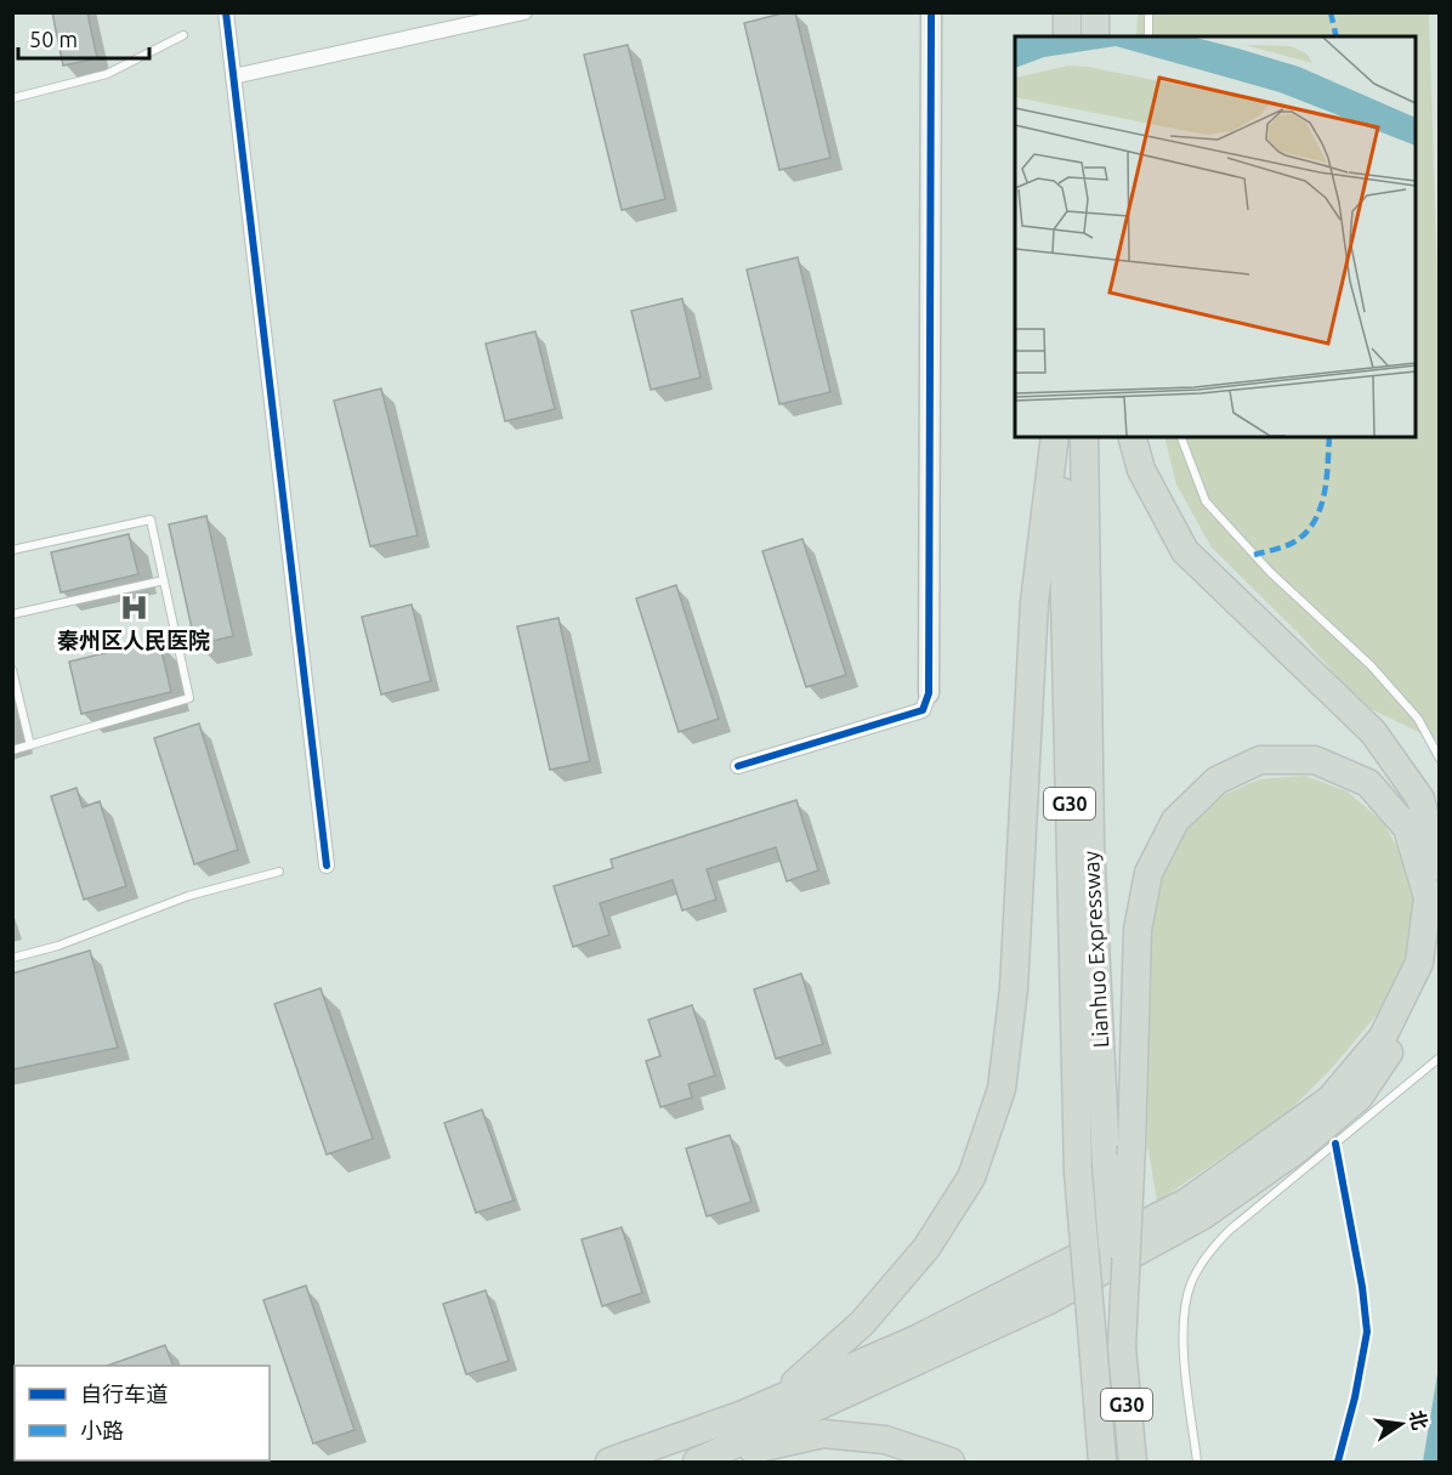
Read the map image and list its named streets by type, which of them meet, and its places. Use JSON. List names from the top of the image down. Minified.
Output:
{"streets":{"highway":["G30","Lianhuo Expressway"]},"places":{"hospital":["秦州区人民医院"]},"legend":["自行车道","小路"],"scale_bar":"50 m","north":"right"}
